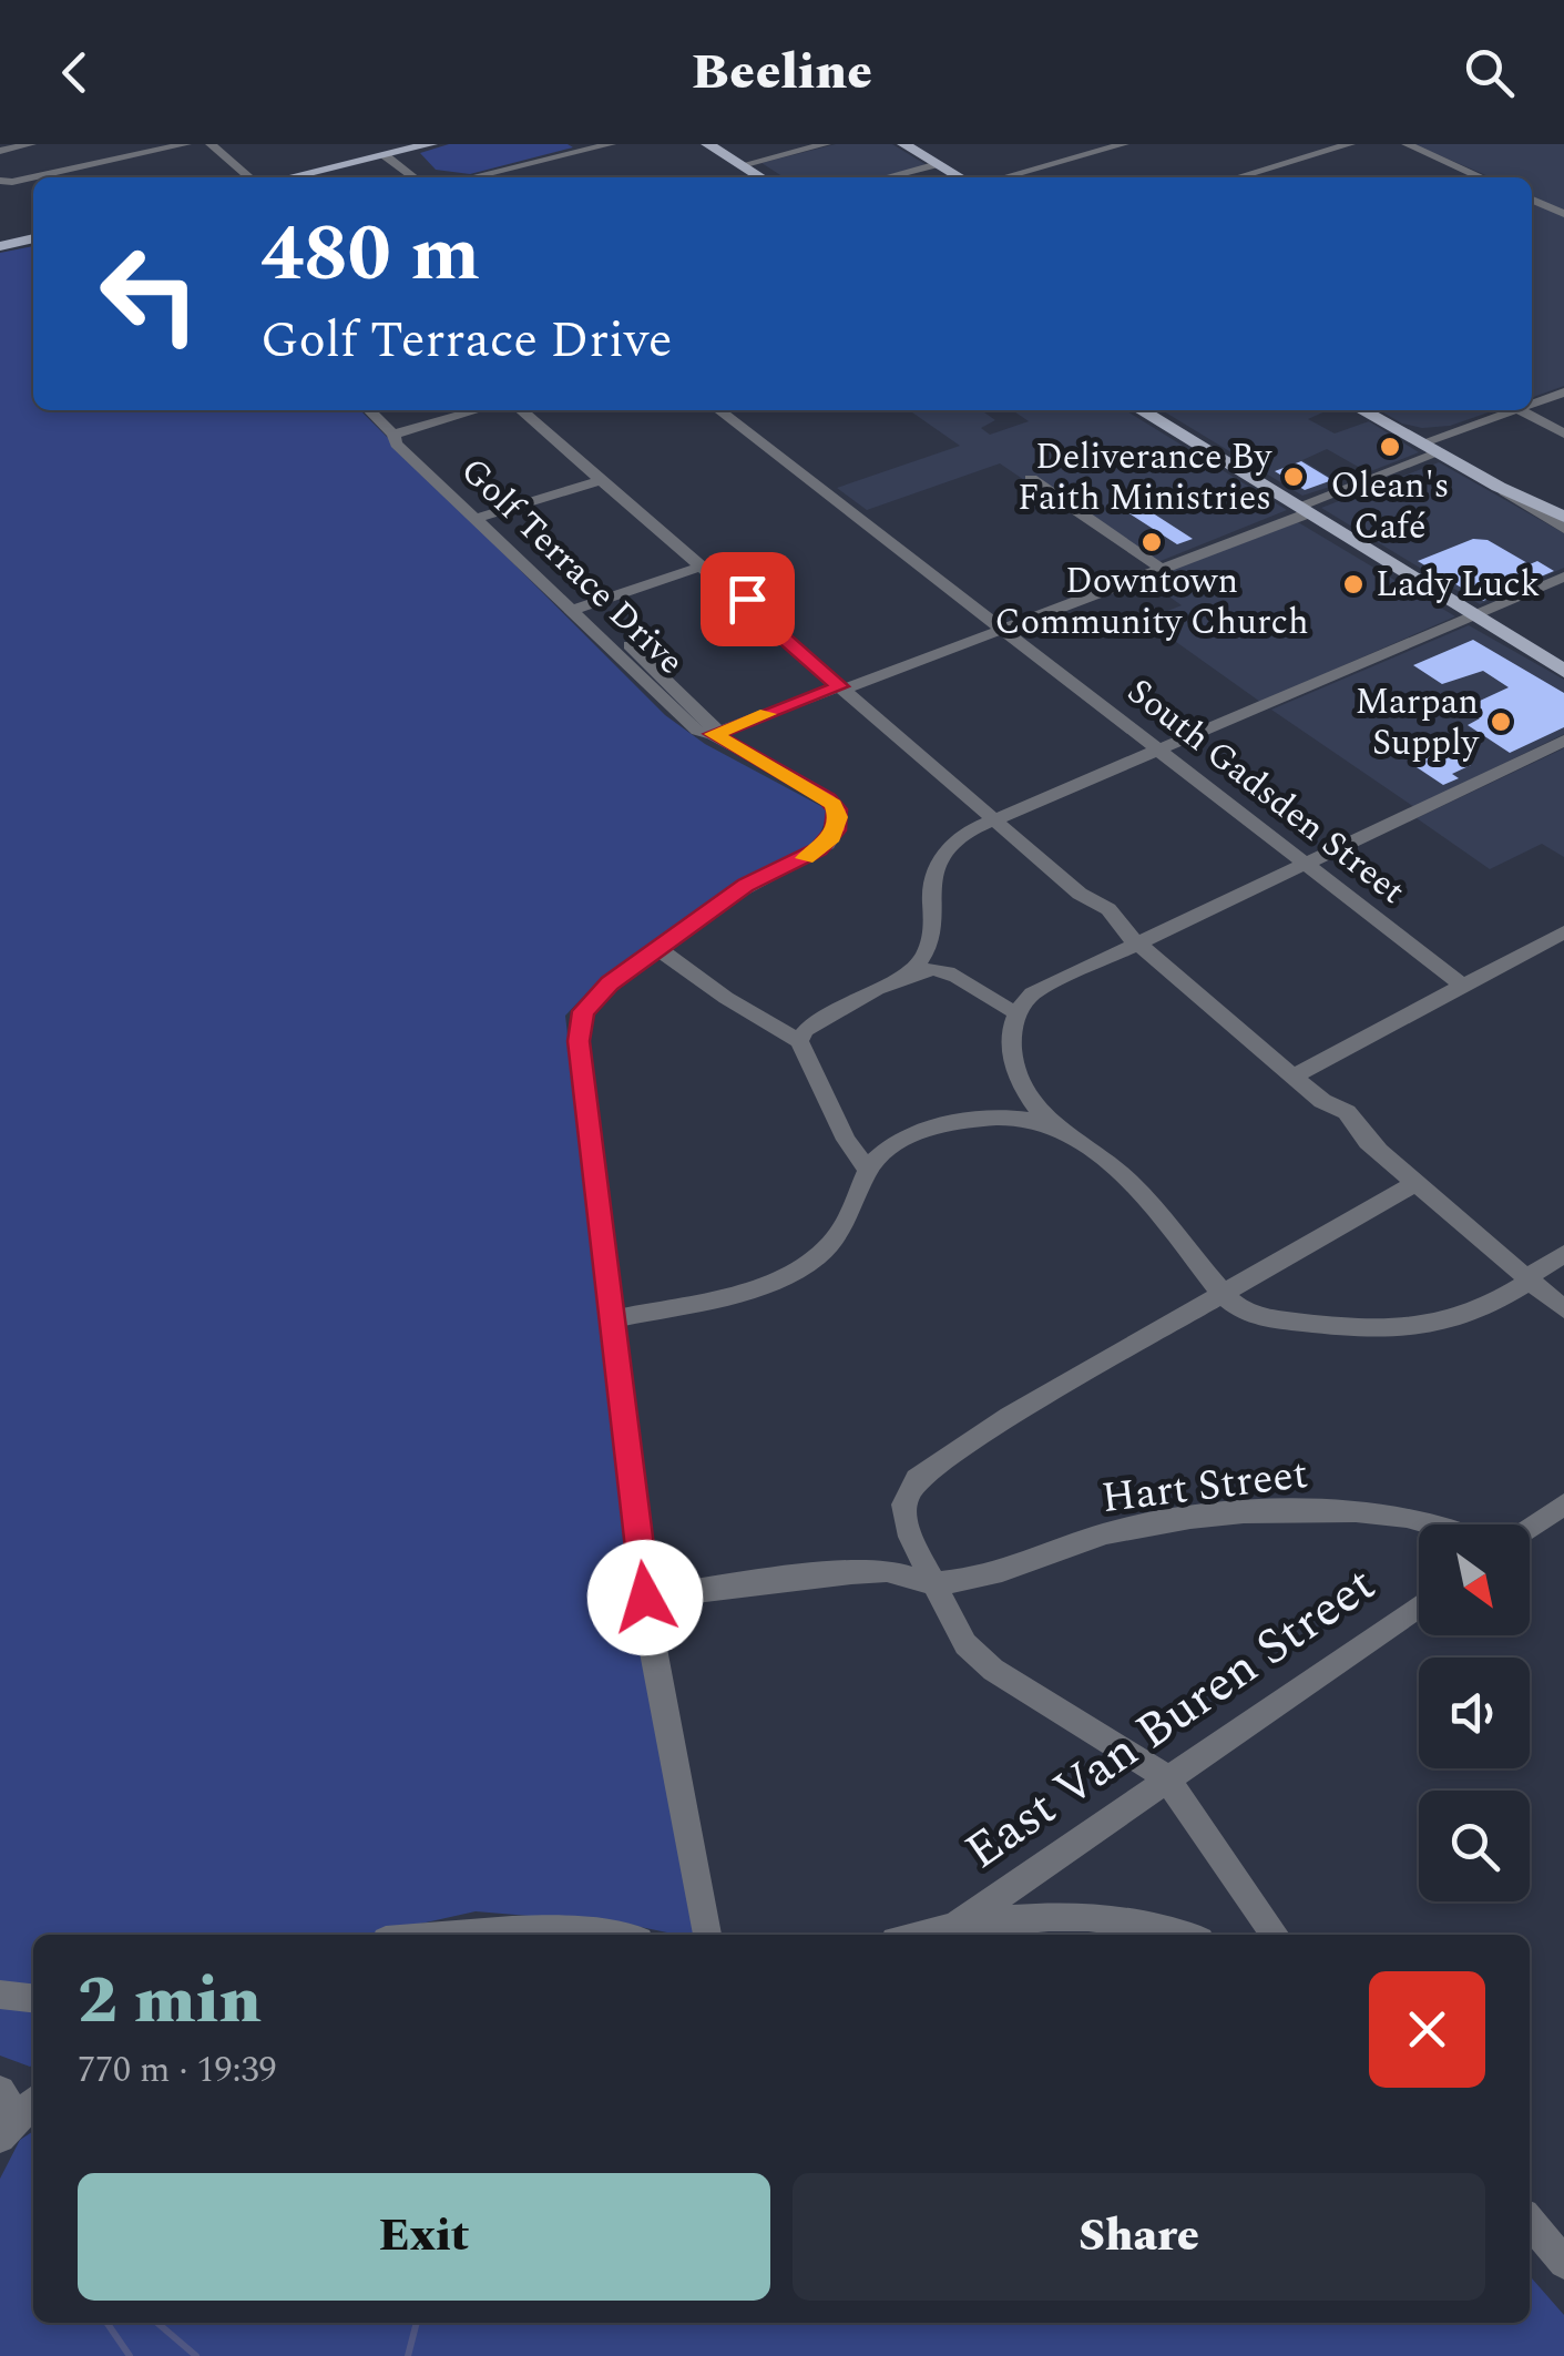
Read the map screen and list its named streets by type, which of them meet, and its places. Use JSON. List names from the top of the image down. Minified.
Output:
{"streets":{"street":["Golf Terrace Drive","South Gadsden Street","Hart Street","East Van Buren Street"]},"places":["Olean's Café","Deliverance By Faith Ministries","Downtown Community Church","Lady Luck","Marpan Supply"],"north":"bottom right","page":{"header":"Beeline","turn":["480 m","Golf Terrace Drive"],"heading":["2 min","770 m · 19:39"],"buttons":["Exit","Share"]}}
